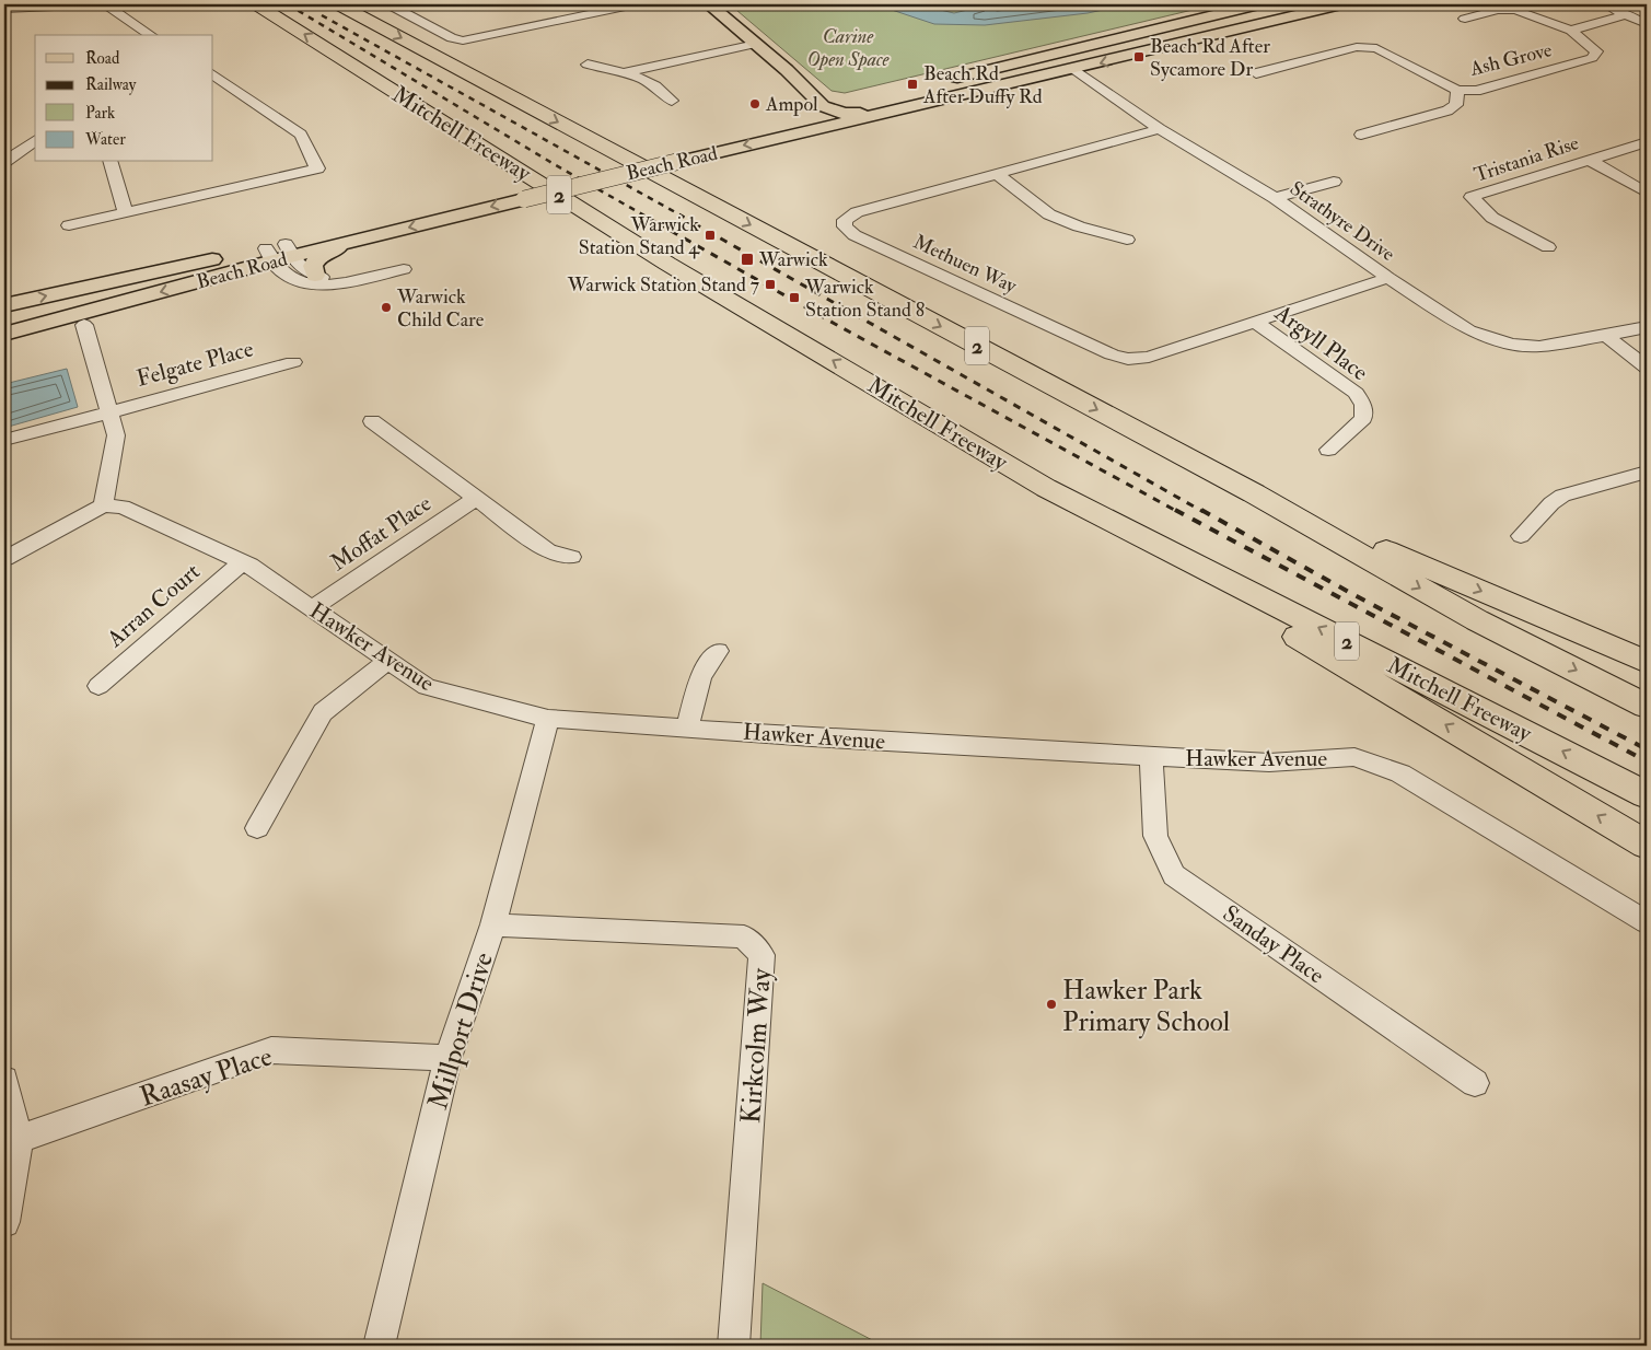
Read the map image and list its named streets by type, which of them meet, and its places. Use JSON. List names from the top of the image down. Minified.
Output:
{"streets":{"highway":["Mitchell Freeway","2"],"main road":["Beach Road"],"street":["Ash Grove","Tristania Rise","Strathyre Drive","Methuen Way","Argyll Place","Felgate Place","Moffat Place","Arran Court","Hawker Avenue","Sanday Place","Millport Drive","Kirkcolm Way","Raasay Place"]},"crossings":[["Beach Road","Strathyre Drive"],["Strathyre Drive","Methuen Way"],["Methuen Way","Argyll Place"],["Moffat Place","Hawker Avenue"],["Arran Court","Hawker Avenue"],["Hawker Avenue","Sanday Place"],["Hawker Avenue","Millport Drive"],["Millport Drive","Kirkcolm Way"],["Millport Drive","Raasay Place"]],"parks":["Carine Open Space"],"places":{"transit":["Beach Rd After Sycamore Dr","Beach Rd After Duffy Rd","Warwick Station Stand 4","Warwick","Warwick Station Stand 7","Warwick Station Stand 8"],"other":["Ampol","Warwick Child Care","Hawker Park Primary School"]},"legend":["Road","Railway","Park","Water"]}
